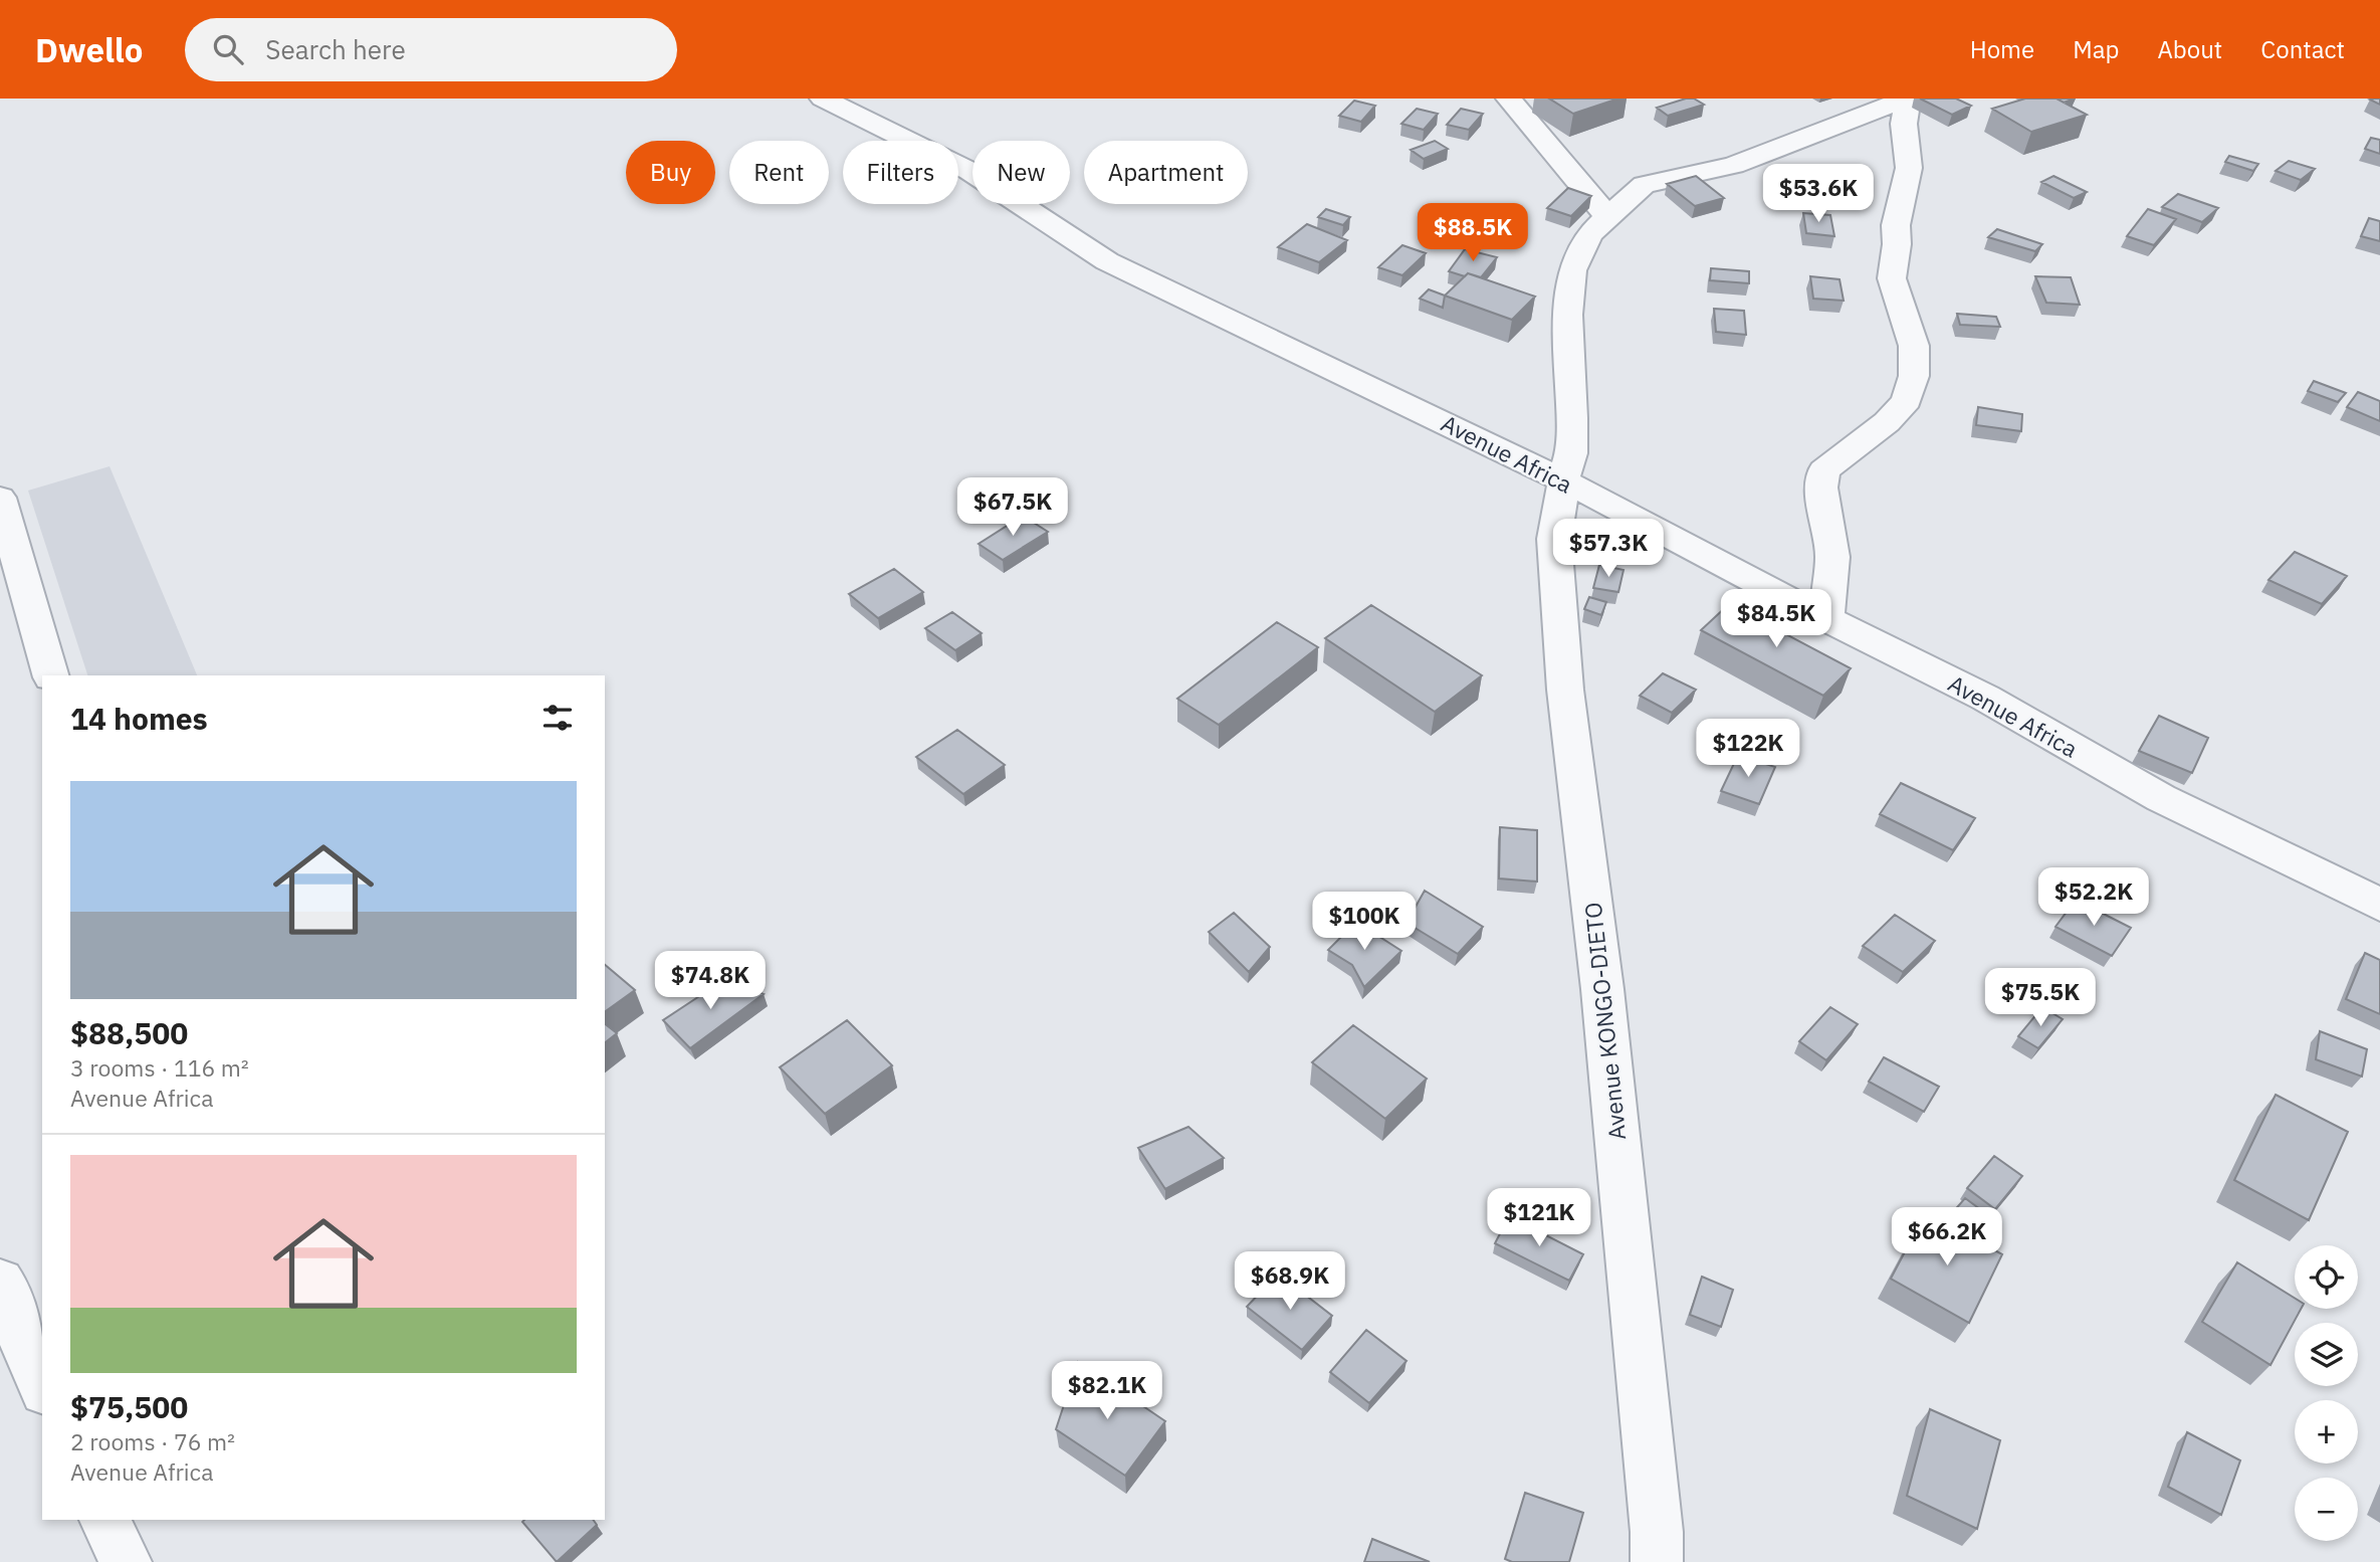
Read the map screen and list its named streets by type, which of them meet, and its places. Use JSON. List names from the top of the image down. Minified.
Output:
{"streets":{"street":["Avenue Africa","Avenue KONGO-DIETO"]},"crossings":[["Avenue Africa","Avenue KONGO-DIETO"]],"page":{"header":"Dwello","search":"Search here","nav":["Home","Map","About","Contact"],"chip":["Buy","Rent","Filters","New","Apartment"],"price":["$53.6K","$88.5K","$67.5K","$57.3K","$84.5K","$122K","$52.2K","$100K","$74.8K","$75.5K","$121K","$66.2K","$68.9K","$82.1K"],"heading":"14 homes","list":[{"name":"$88,500","note":"3 rooms · 116 m² · Avenue Africa"},{"name":"$75,500","note":"2 rooms · 76 m² · Avenue Africa"}],"map_buttons":["+","−"]}}
